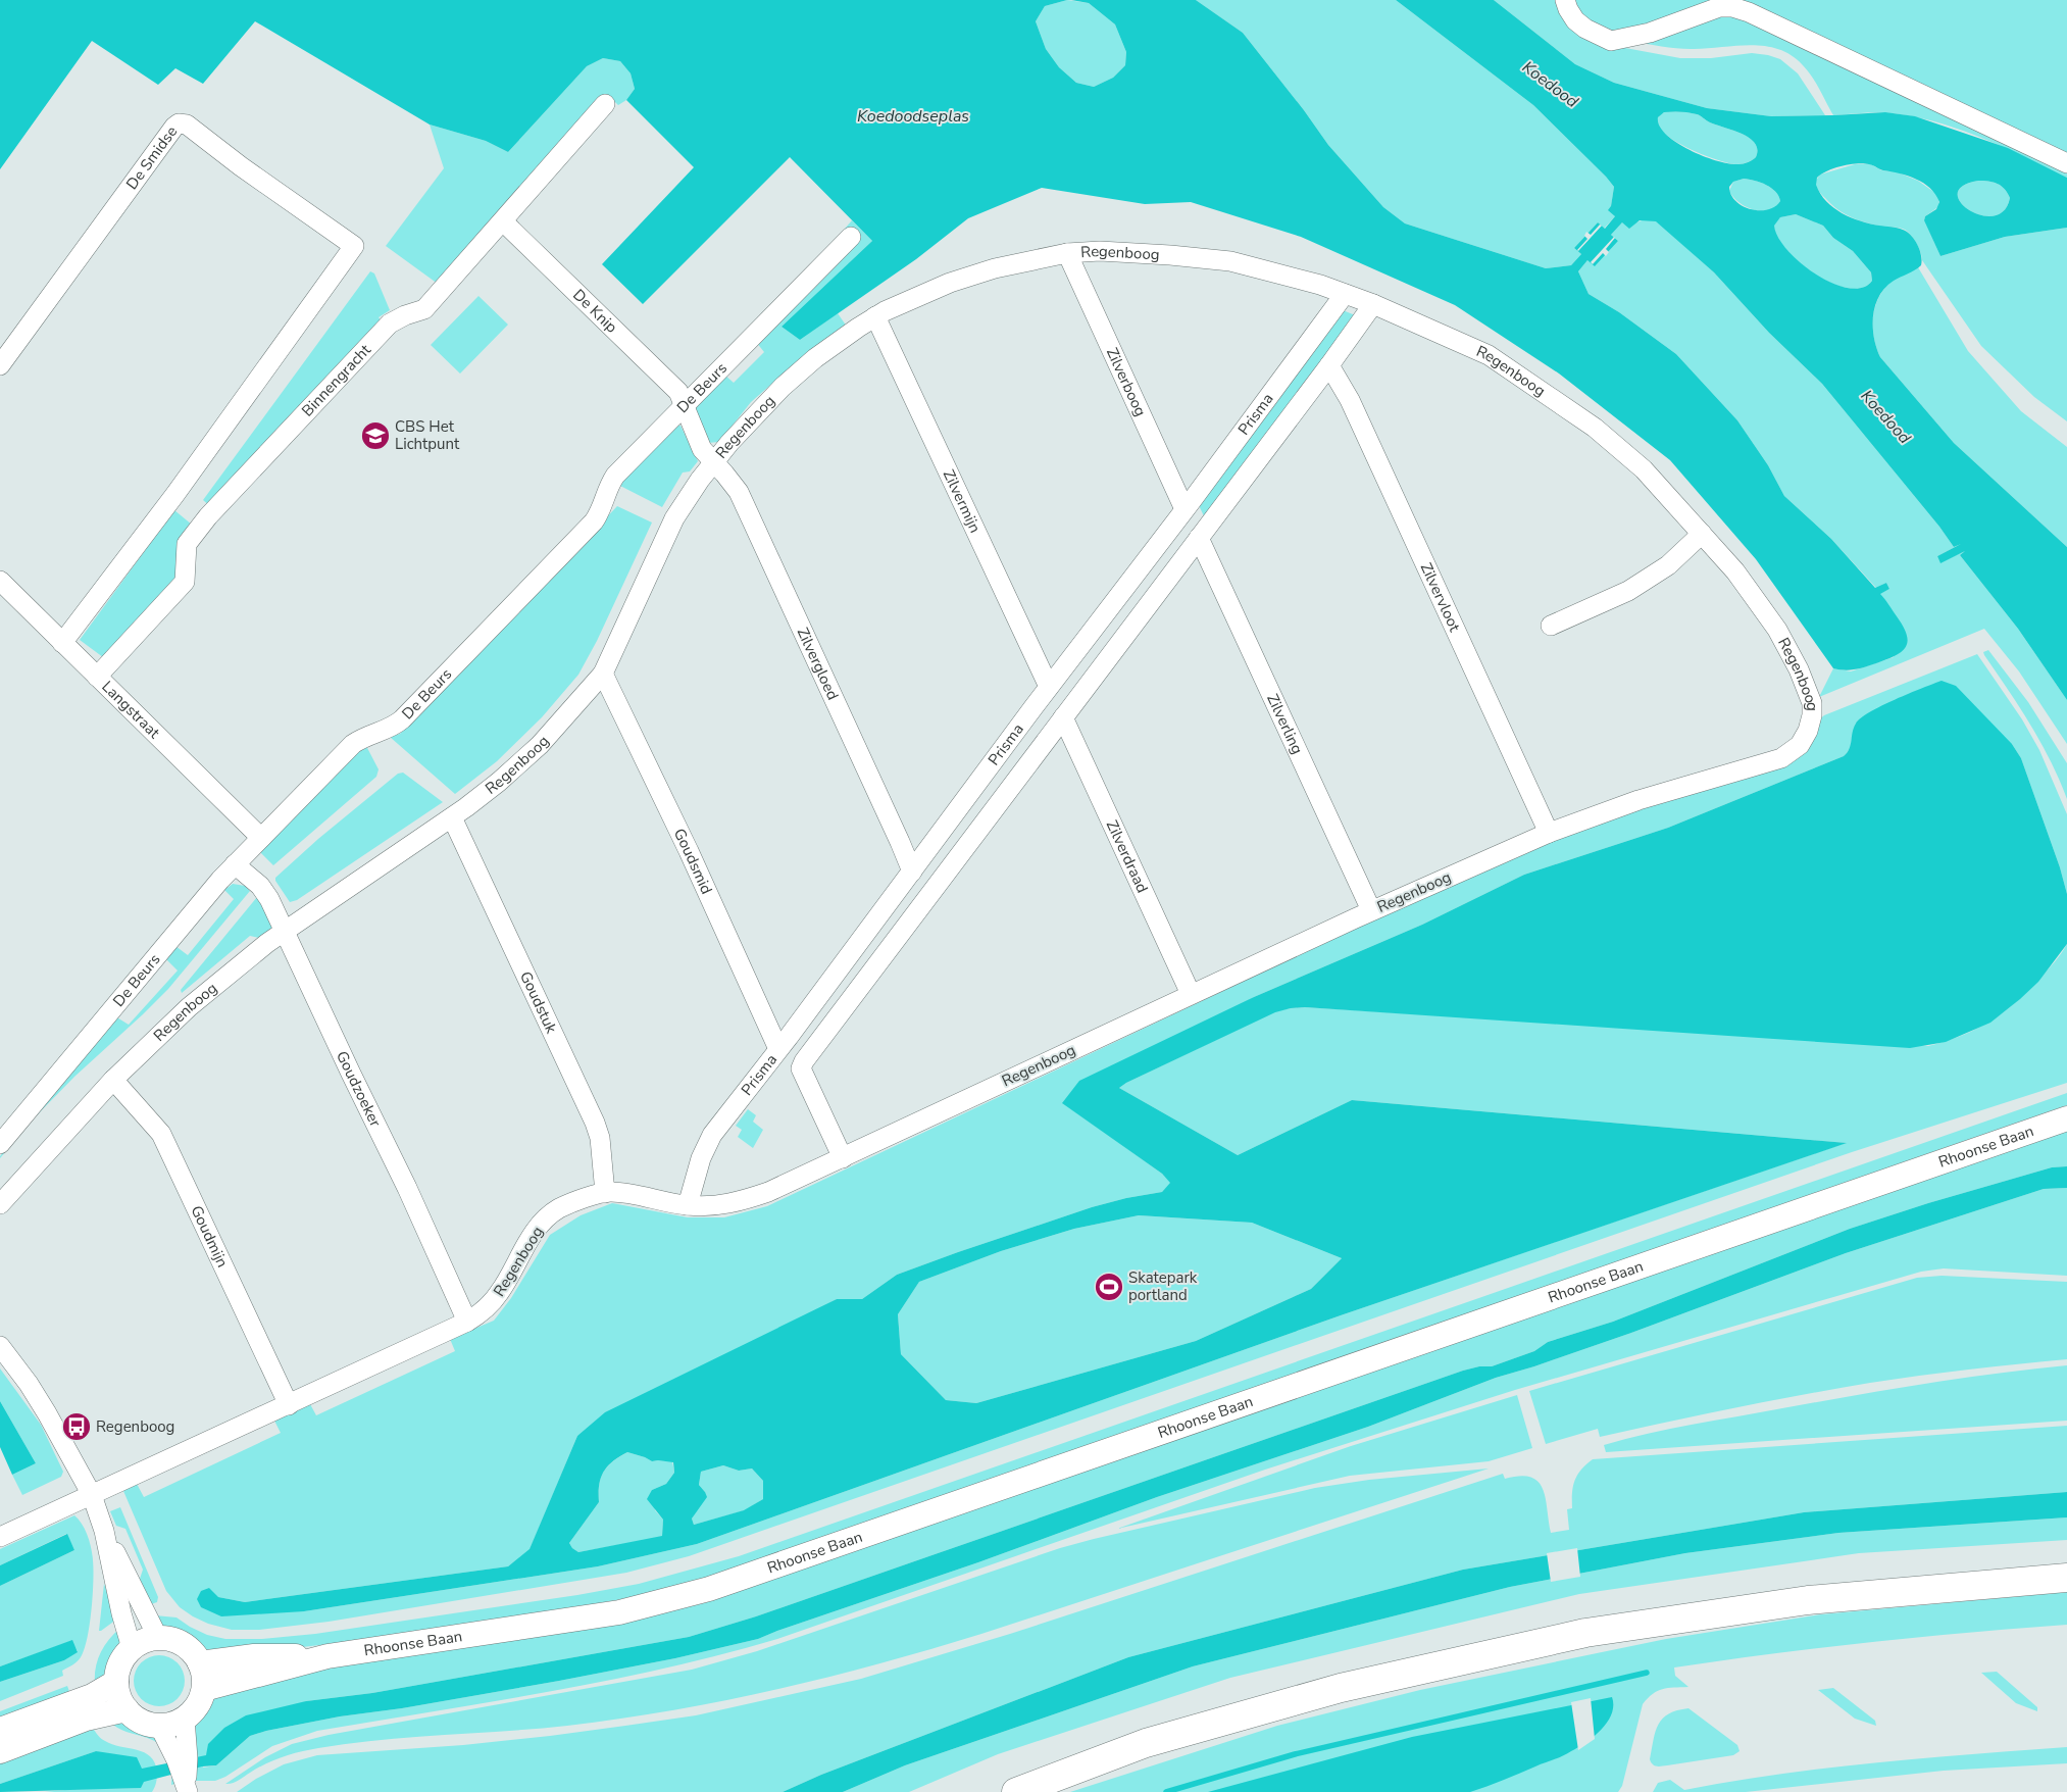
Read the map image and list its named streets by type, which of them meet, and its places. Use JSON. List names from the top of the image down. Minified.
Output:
{"streets":{"main road":["Rhoonse Baan"],"street":["De Smidse","Regenboog","De Knip","Binnengracht","Zilverboog","De Beurs","Prisma","Zilvermijn","Zilvervloot","Zilvergloed","Langstraat","Zilverling","Zilverdraad","Goudsmid","Goudstuk","Goudzoeker","Goudmijn"]},"crossings":[["De Smidse","Langstraat"],["Regenboog","De Knip"],["Regenboog","Zilverboog"],["Regenboog","Prisma"],["Regenboog","Zilvermijn"],["Regenboog","Zilvervloot"],["Regenboog","Zilvergloed"],["Regenboog","Zilverling"],["Regenboog","Zilverdraad"],["Regenboog","Goudsmid"],["Regenboog","Goudstuk"],["Regenboog","Goudzoeker"],["Regenboog","Goudmijn"],["De Knip","Binnengracht"],["De Knip","De Beurs"],["De Knip","Zilvergloed"],["Binnengracht","Langstraat"],["Zilverboog","Prisma"],["De Beurs","Langstraat"],["De Beurs","Goudzoeker"],["Prisma","Zilvermijn"],["Prisma","Zilvervloot"],["Prisma","Zilvergloed"],["Prisma","Zilverling"],["Prisma","Zilverdraad"],["Prisma","Goudsmid"]],"water":["Koedood","Koedoodseplas"],"places":{"school or university":["CBS Het Lichtpunt"],"sports":["Skatepark portland"],"bus stop":["Regenboog"]}}
